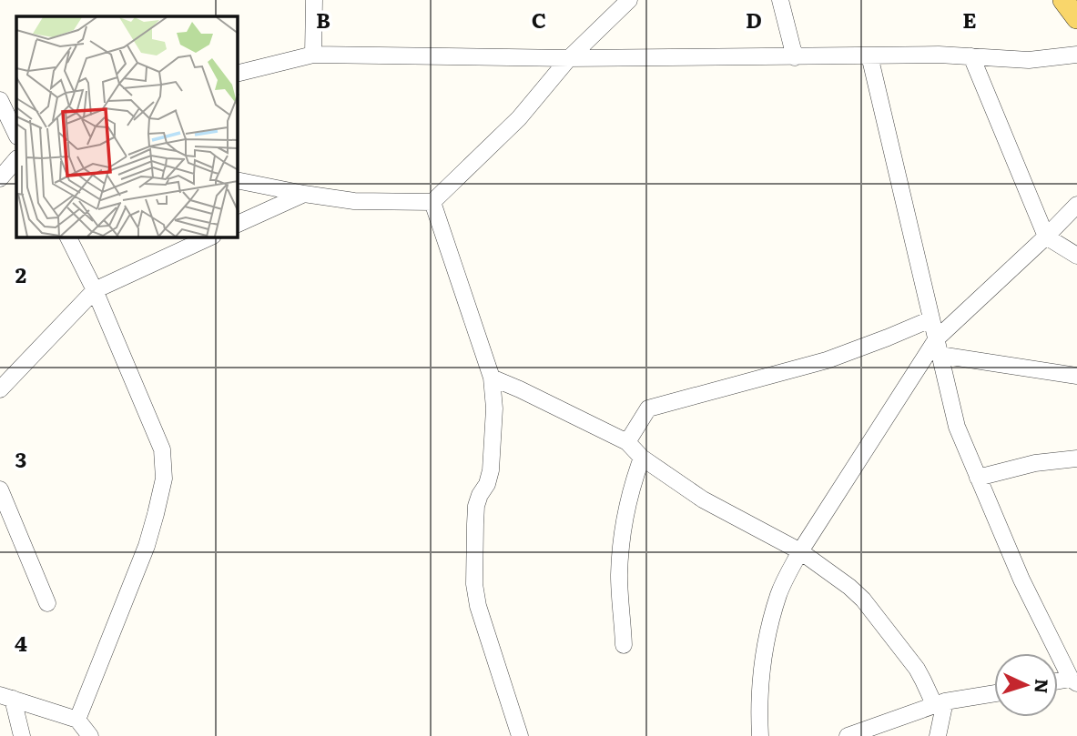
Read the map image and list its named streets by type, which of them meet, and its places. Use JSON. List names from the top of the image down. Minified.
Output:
{"north":"right","grid":{"columns":["B","C","D","E"],"rows":["2","3","4"]}}
